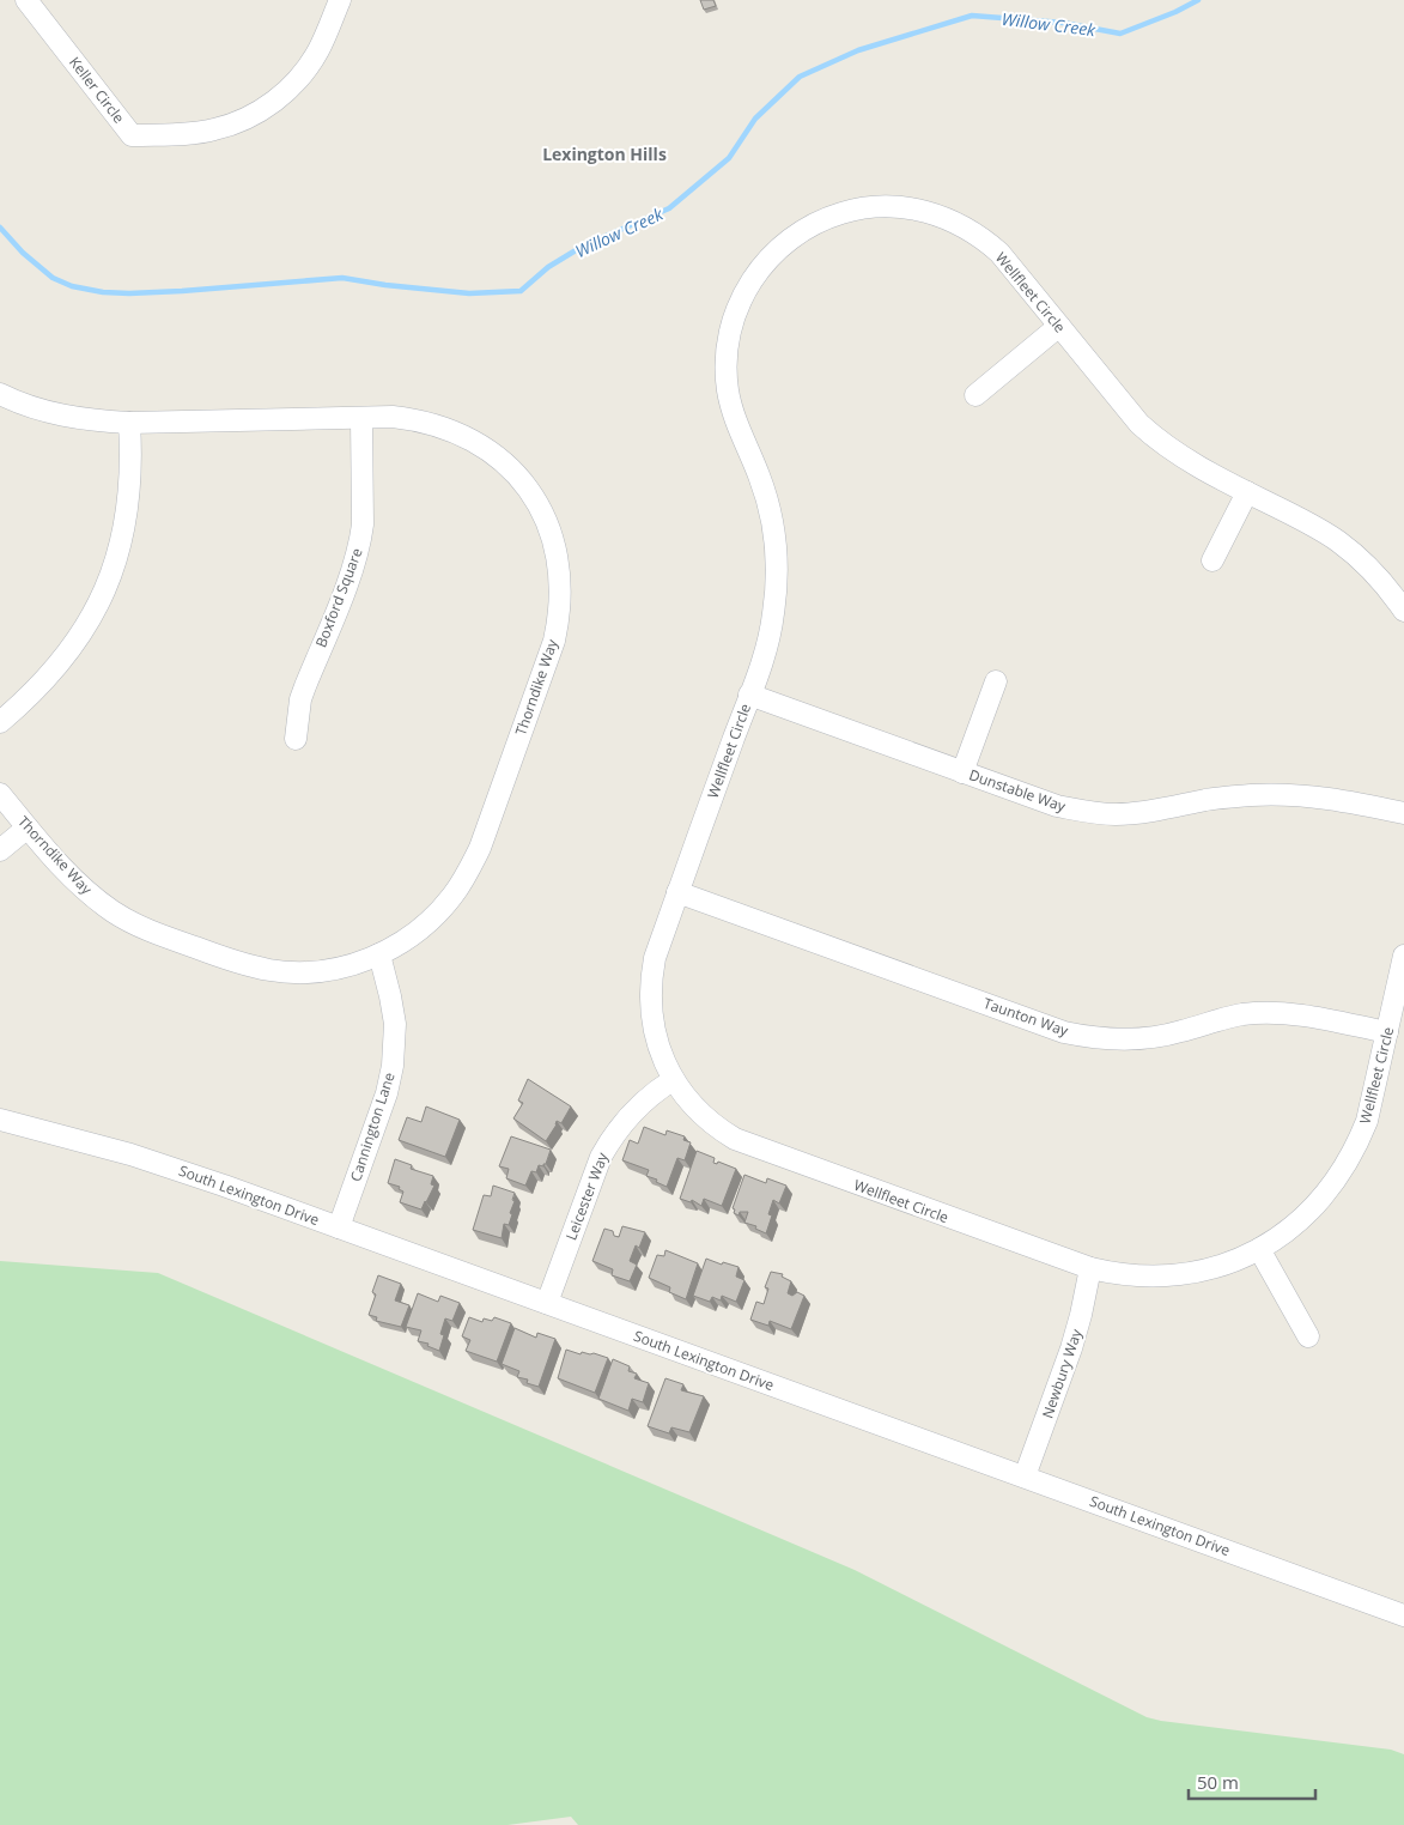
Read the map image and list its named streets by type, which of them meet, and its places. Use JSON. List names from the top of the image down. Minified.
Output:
{"streets":{"street":["Keller Circle","Wellfleet Circle","Boxford Square","Thorndike Way","Dunstable Way","Taunton Way","Cannington Lane","South Lexington Drive","Leicester Way","Newbury Way"]},"crossings":[["Wellfleet Circle","Dunstable Way"],["Wellfleet Circle","Taunton Way"],["Wellfleet Circle","Leicester Way"],["Wellfleet Circle","Newbury Way"],["Boxford Square","Thorndike Way"],["Thorndike Way","Cannington Lane"],["Cannington Lane","South Lexington Drive"],["South Lexington Drive","Leicester Way"],["South Lexington Drive","Newbury Way"]],"districts":["Lexington Hills"],"water":["Willow Creek"],"scale_bar":"50 m"}
